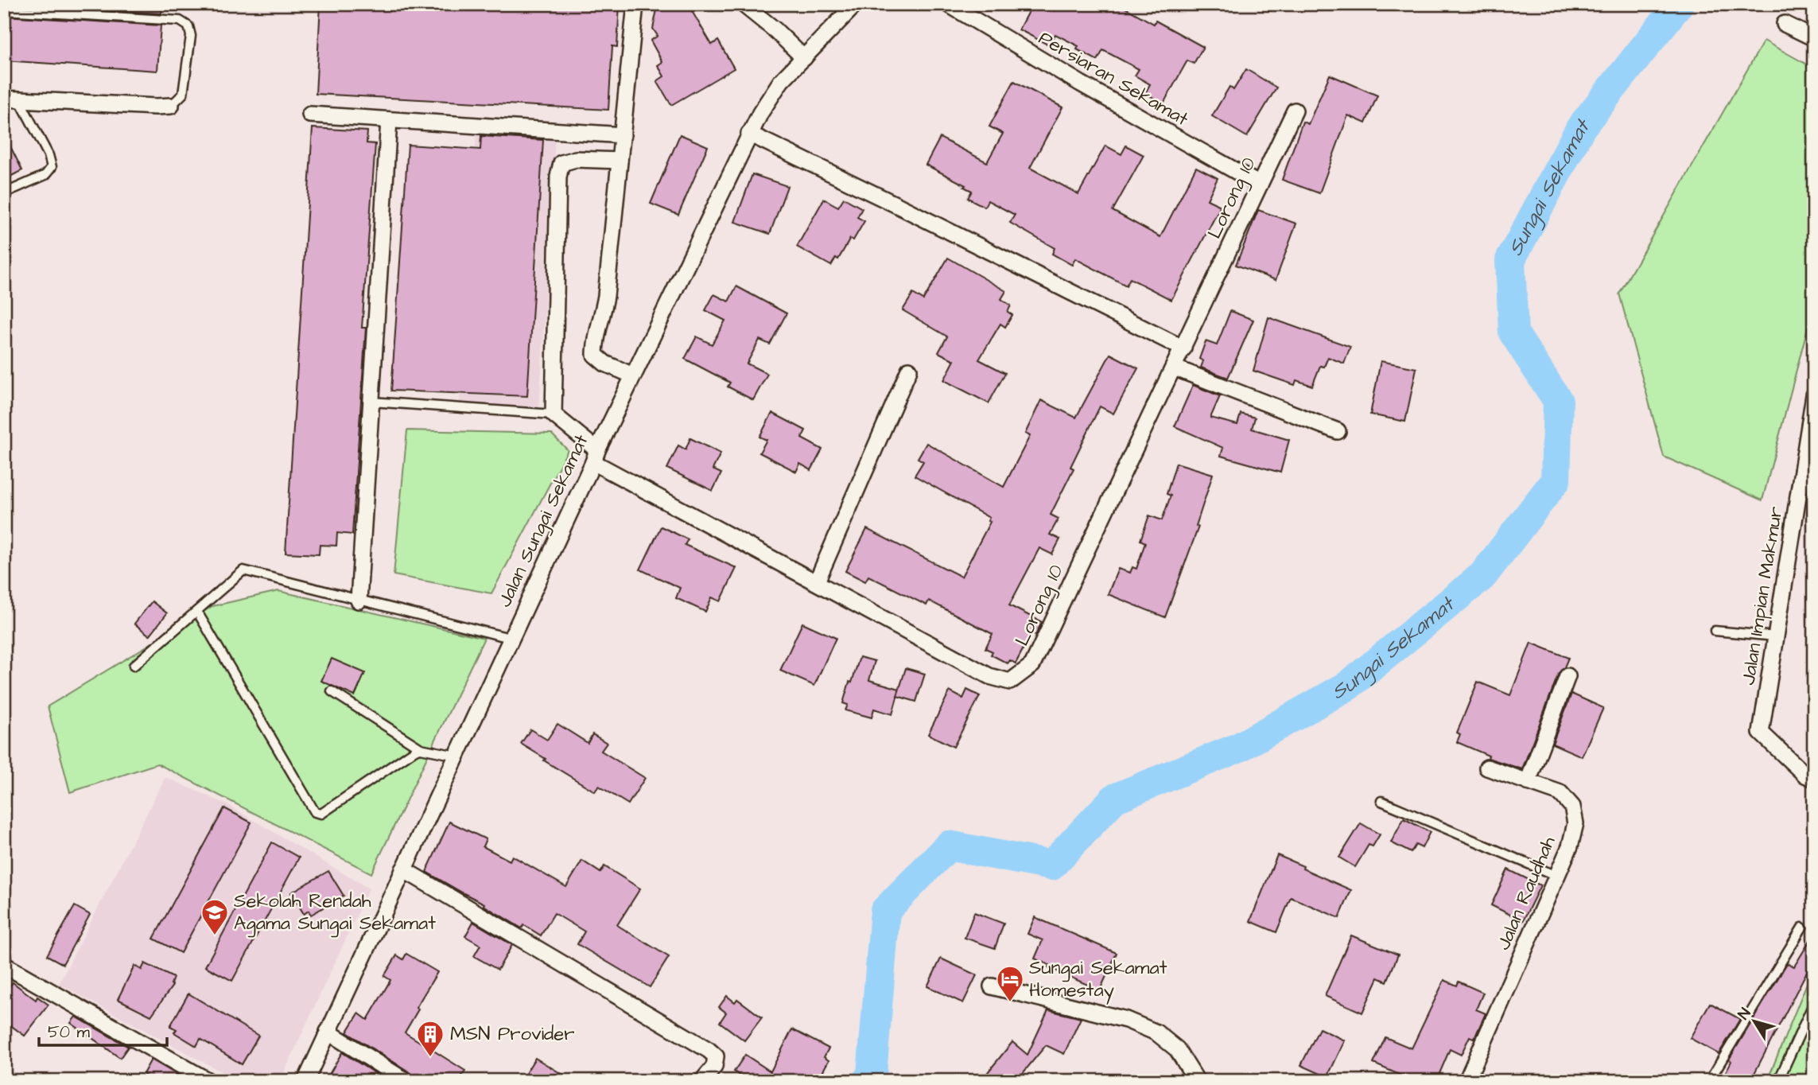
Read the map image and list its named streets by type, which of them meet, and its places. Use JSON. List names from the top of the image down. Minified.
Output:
{"streets":{"street":["Persiaran Sekamat","Lorong 10","Jalan Sungai Sekamat","Jalan Impian Makmur","Jalan Raudhah"]},"crossings":[["Persiaran Sekamat","Lorong 10"],["Lorong 10","Jalan Sungai Sekamat"]],"water":["Sungai Sekamat"],"places":{"school or university":["Sekolah Rendah Agama Sungai Sekamat"],"hotel":["Sungai Sekamat Homestay"],"building":["MSN Provider"]},"scale_bar":"50 m","north":"top left"}
